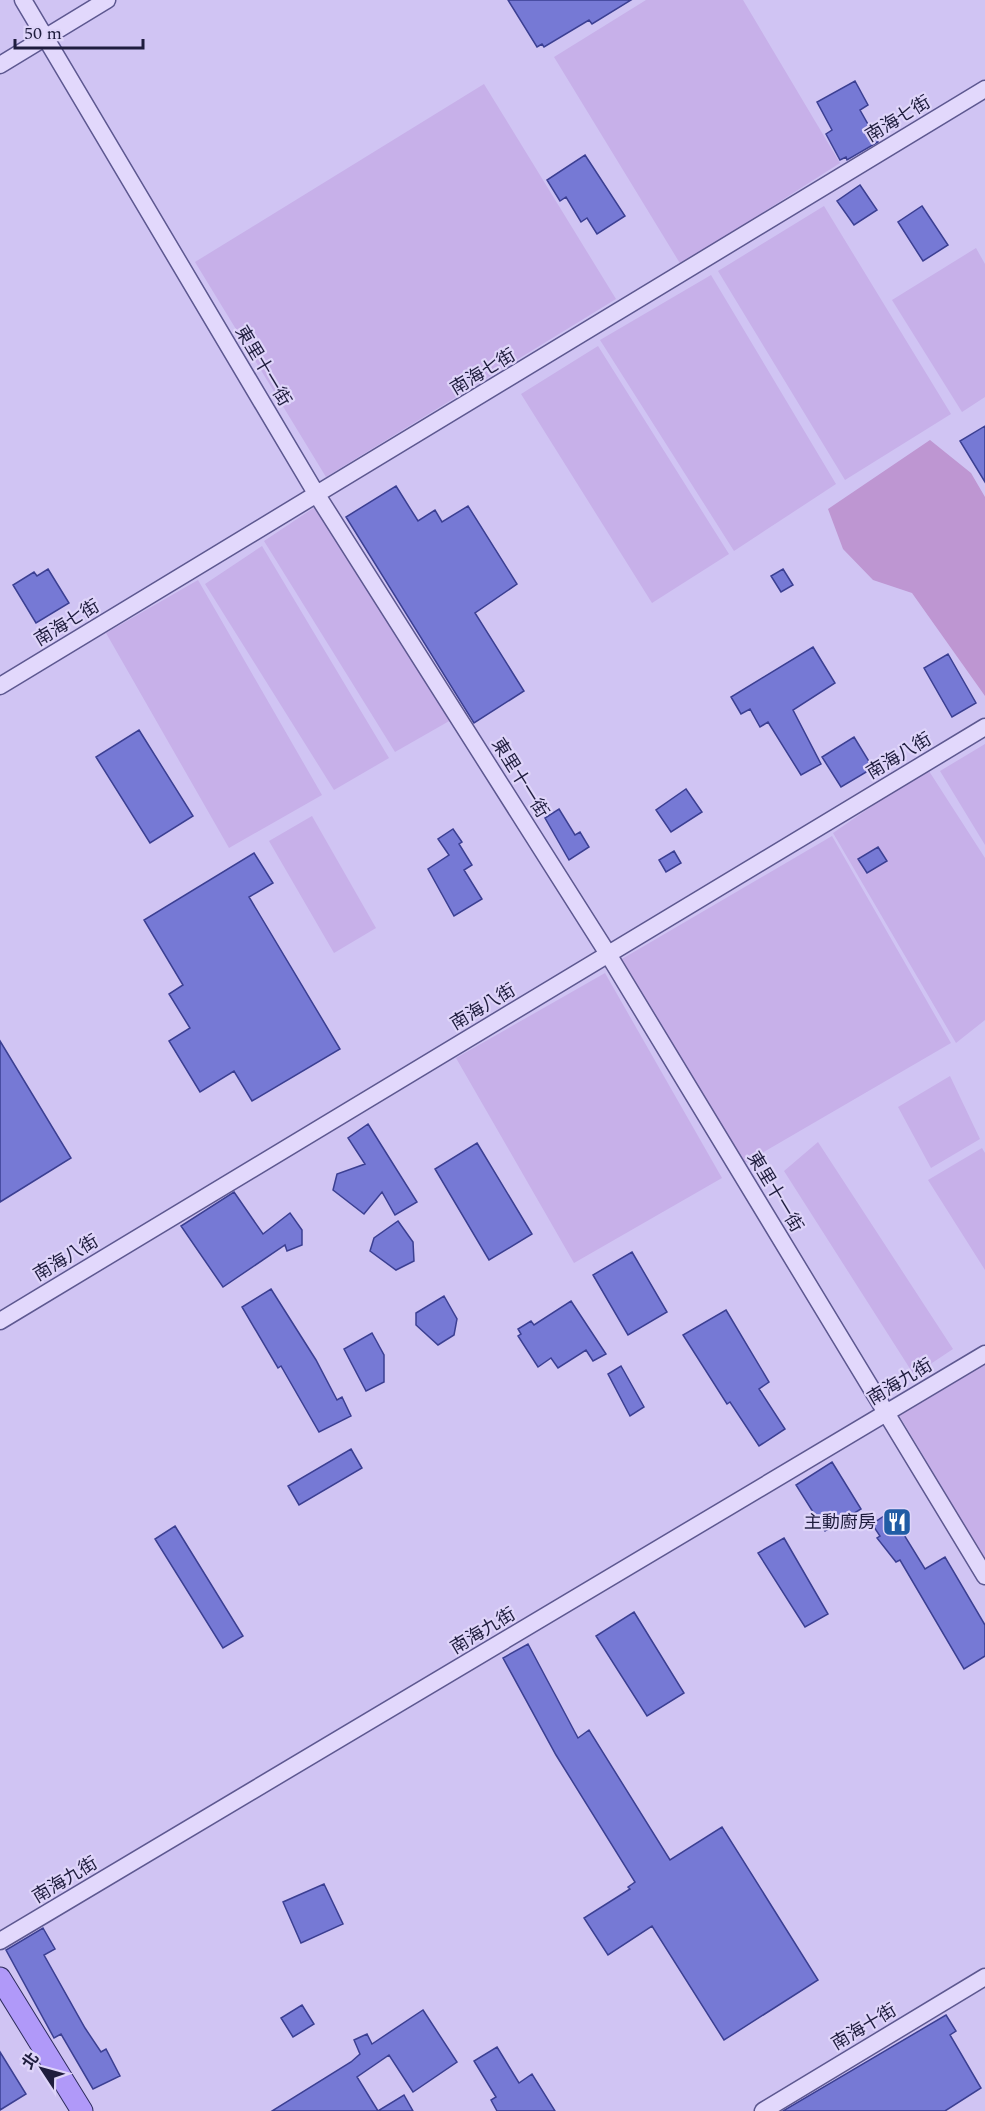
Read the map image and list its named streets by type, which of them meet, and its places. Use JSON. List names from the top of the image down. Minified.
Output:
{"streets":{"street":["南海七街","東里十一街","南海八街","南海九街","南海十街"]},"crossings":[["南海七街","東里十一街"],["東里十一街","南海八街"],["東里十一街","南海九街"]],"places":{"restaurant":["主動廚房"]},"scale_bar":"50 m","north":"top left"}
